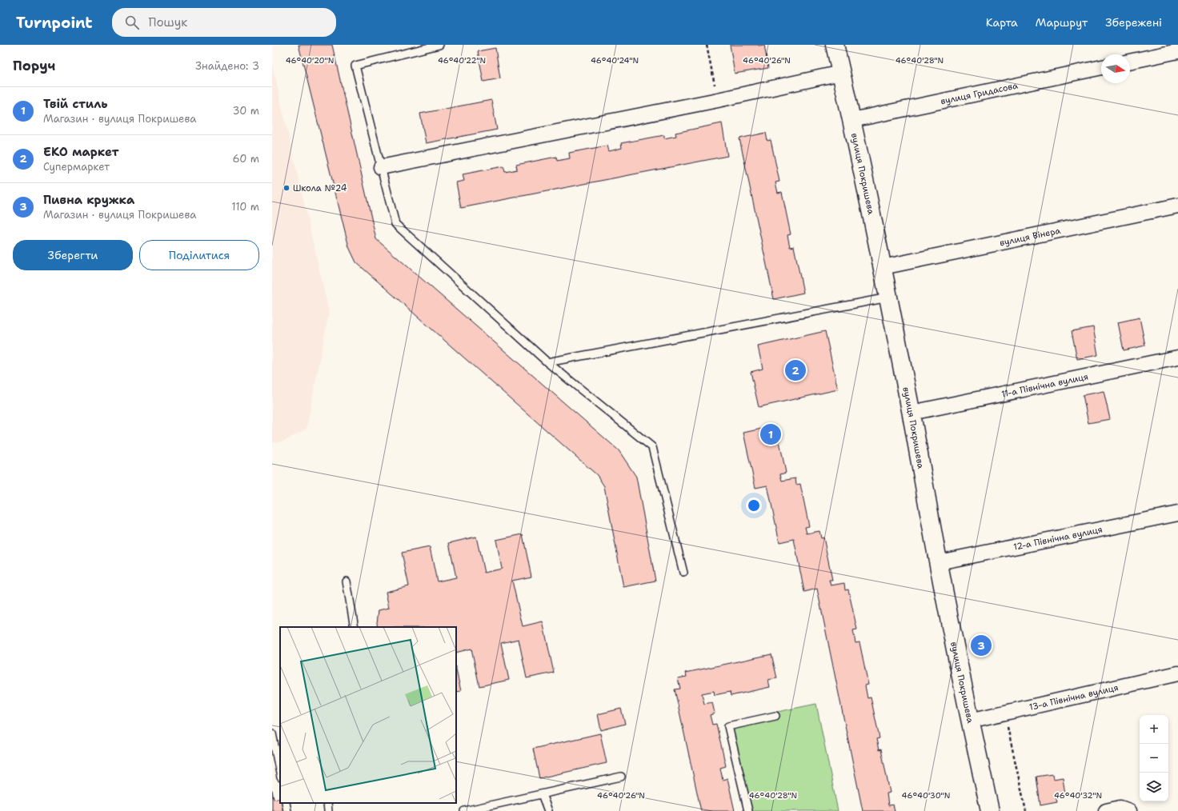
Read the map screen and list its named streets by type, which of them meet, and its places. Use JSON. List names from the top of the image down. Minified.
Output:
{"streets":{"street":["вулиця Гридасова","вулиця Покришева","вулиця Вінера","11-а Північна вулиця","12-а Північна вулиця","13-а Північна вулиця"]},"crossings":[["вулиця Гридасова","вулиця Покришева"],["вулиця Покришева","вулиця Вінера"],["вулиця Покришева","11-а Північна вулиця"],["вулиця Покришева","12-а Північна вулиця"],["вулиця Покришева","13-а Північна вулиця"]],"places":["Школа №24"],"north":"right","page":{"header":"Turnpoint","search":"Пошук","nav":["Карта","Маршрут","Збережені"],"heading":["Поруч","Знайдено: 3"],"list":[{"mark":"1","name":"Твій стиль","note":"Магазин · вулиця Покришева","value":"30 m"},{"mark":"2","name":"ЕКО маркет","note":"Супермаркет","value":"60 m"},{"mark":"3","name":"Пивна кружка","note":"Магазин · вулиця Покришева","value":"110 m"}],"buttons":["Зберегти","Поділитися"],"pins":["2","1","3"],"map_buttons":["+","−"]},"coordinates":["46°40'20\"N","46°40'22\"N","46°40'24\"N","46°40'26\"N","46°40'28\"N","46°40'30\"N","46°40'32\"N"]}
